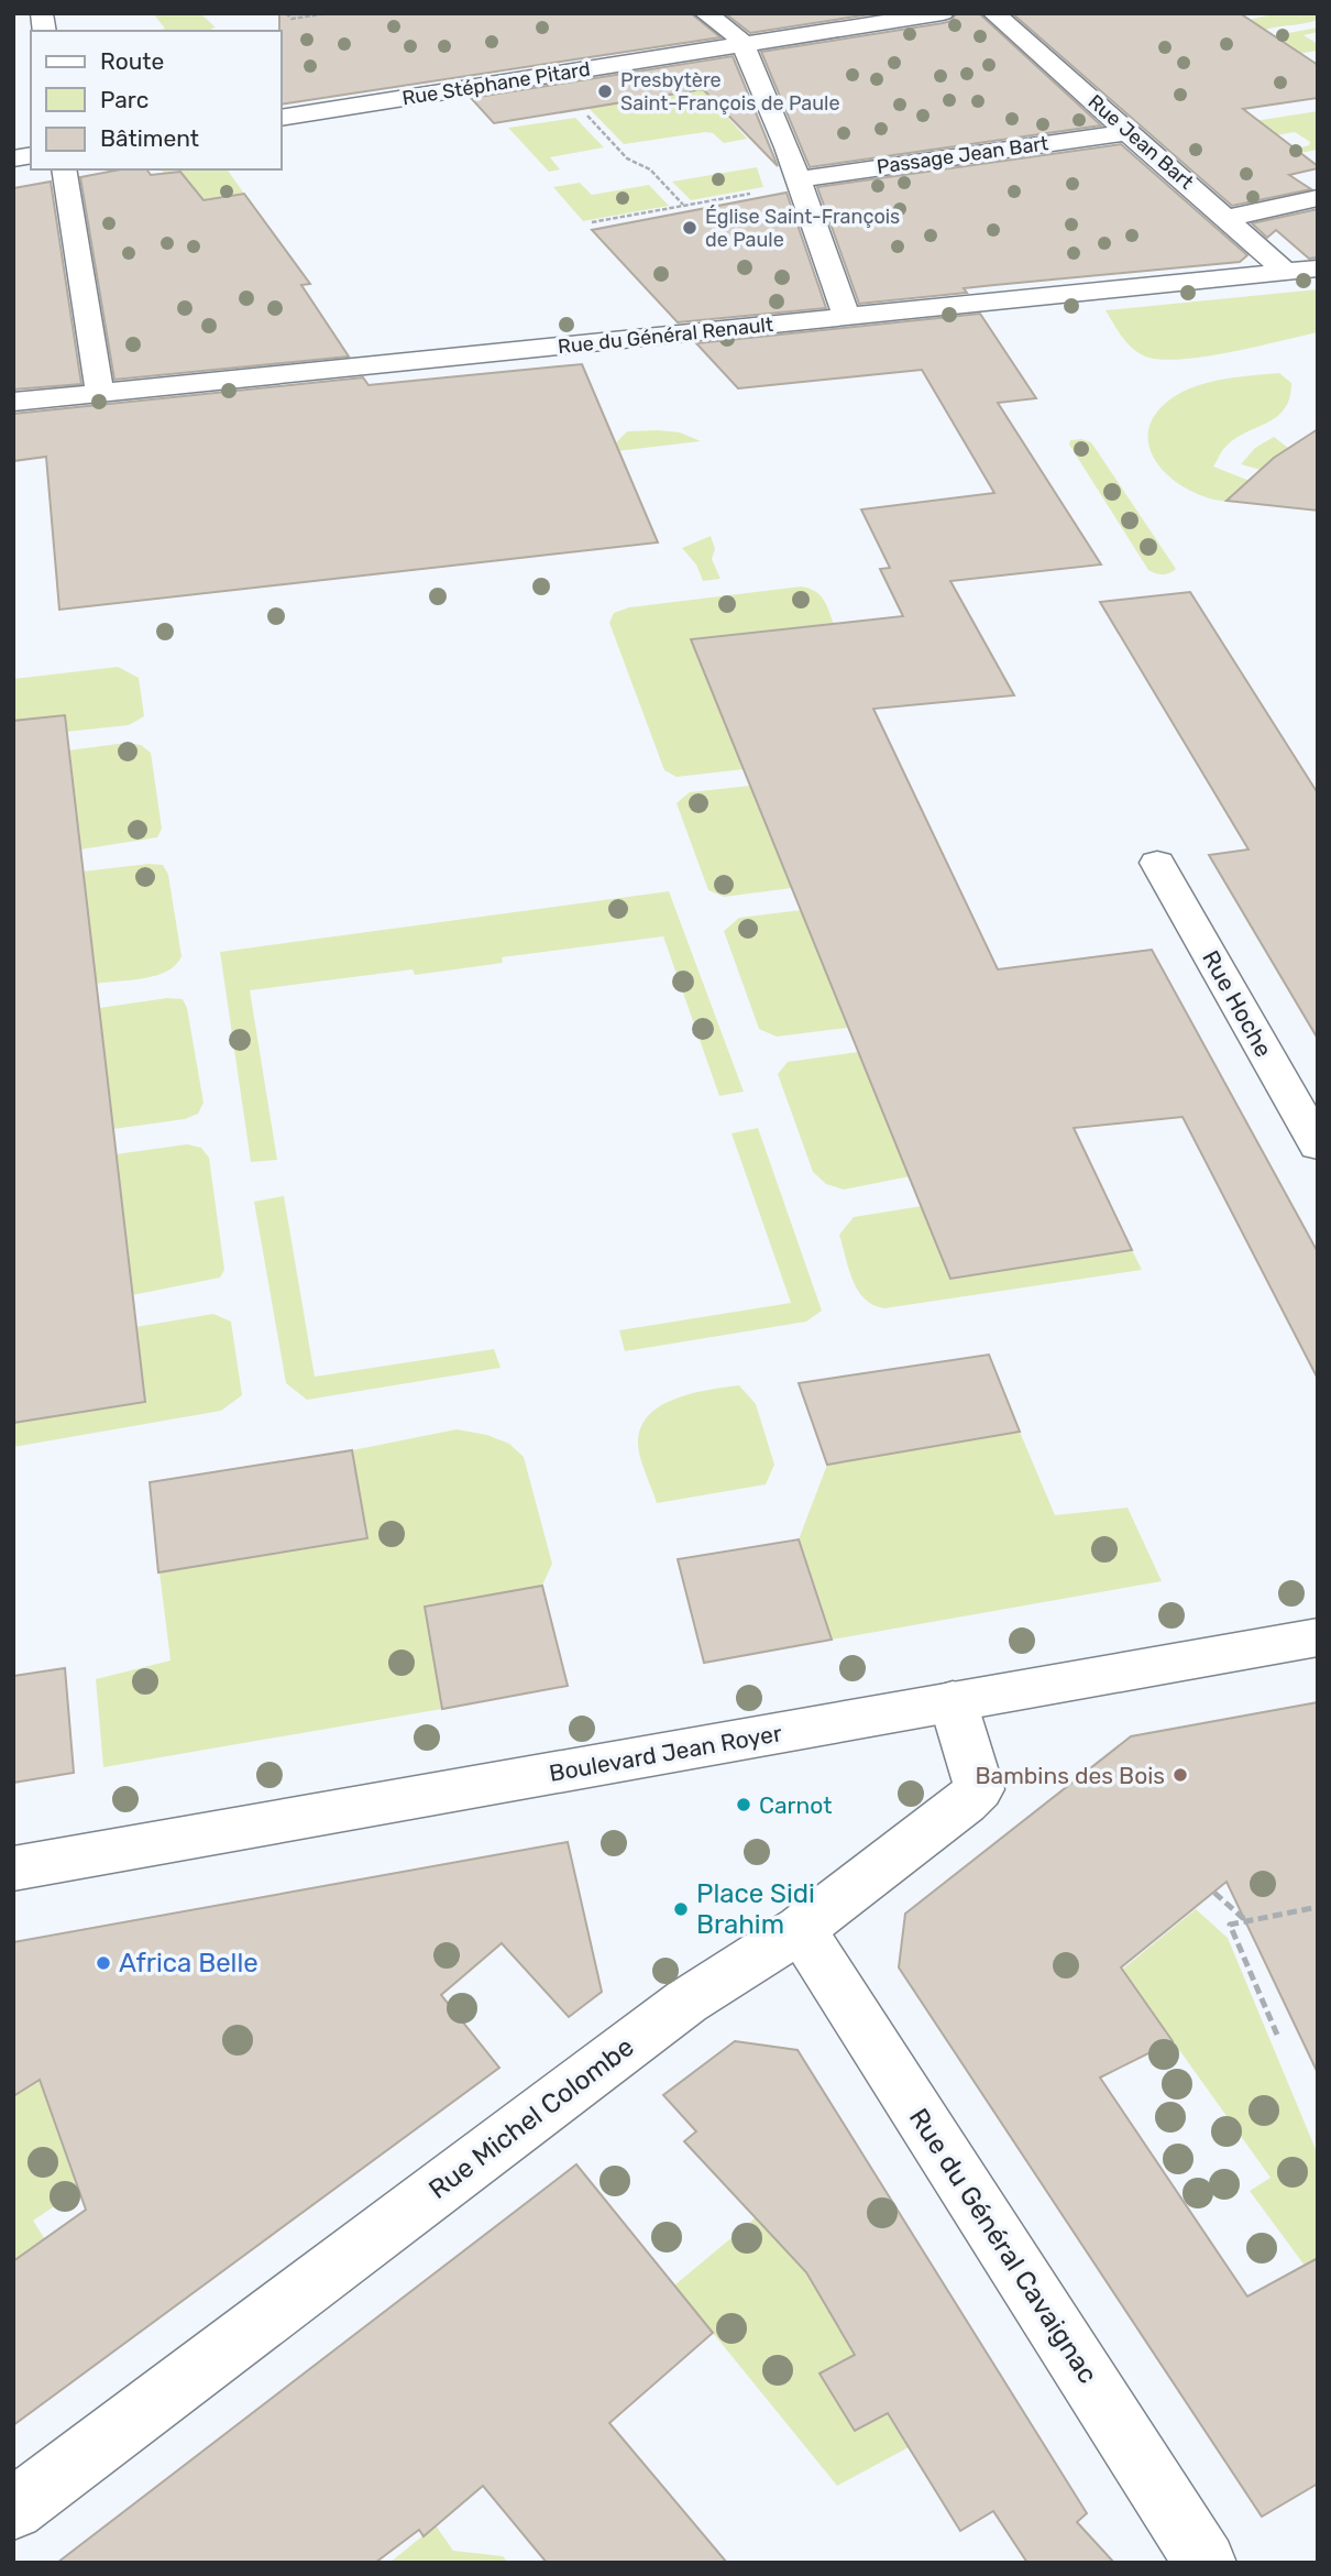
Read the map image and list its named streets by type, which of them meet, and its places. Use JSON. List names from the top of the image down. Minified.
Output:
{"streets":{"street":["Rue Stéphane Pitard","Rue Jean Bart","Passage Jean Bart","Rue du Général Renault","Rue Hoche","Boulevard Jean Royer","Rue Michel Colombe","Rue du Général Cavaignac"]},"crossings":[["Rue Jean Bart","Passage Jean Bart"],["Rue Jean Bart","Rue du Général Renault"],["Boulevard Jean Royer","Rue Michel Colombe"],["Rue Michel Colombe","Rue du Général Cavaignac"]],"places":["Presbytère Saint-François de Paule","Église Saint-François de Paule","Bambins des Bois","Carnot","Place Sidi Brahim","Africa Belle"],"legend":["Route","Parc","Bâtiment"]}
